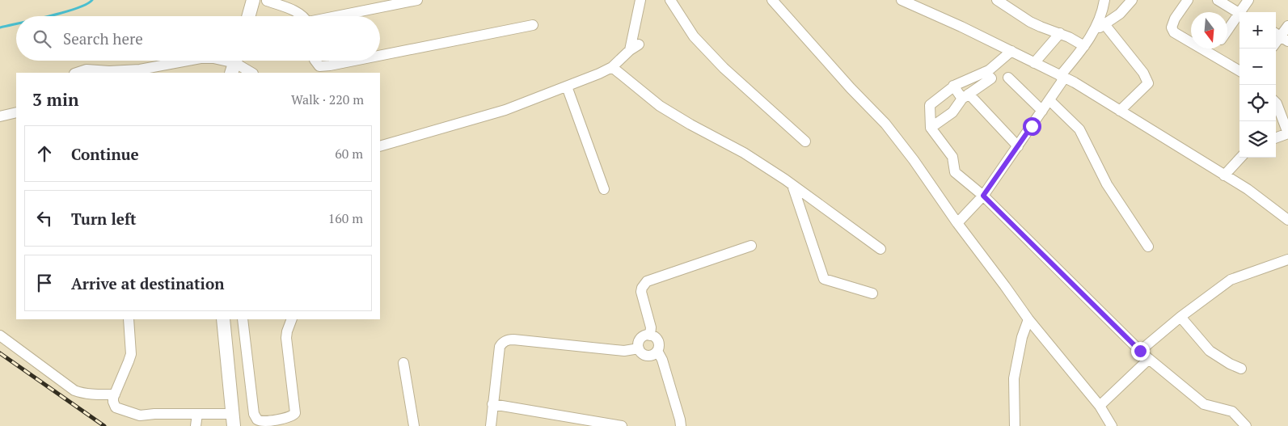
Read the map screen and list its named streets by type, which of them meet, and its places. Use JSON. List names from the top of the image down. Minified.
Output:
{"north":"bottom","page":{"map_buttons":["+","−"],"search":"Search here","heading":["3 min","Walk · 220 m"],"list":[["Continue","60 m"],["Turn left","160 m"],"Arrive at destination"]}}
